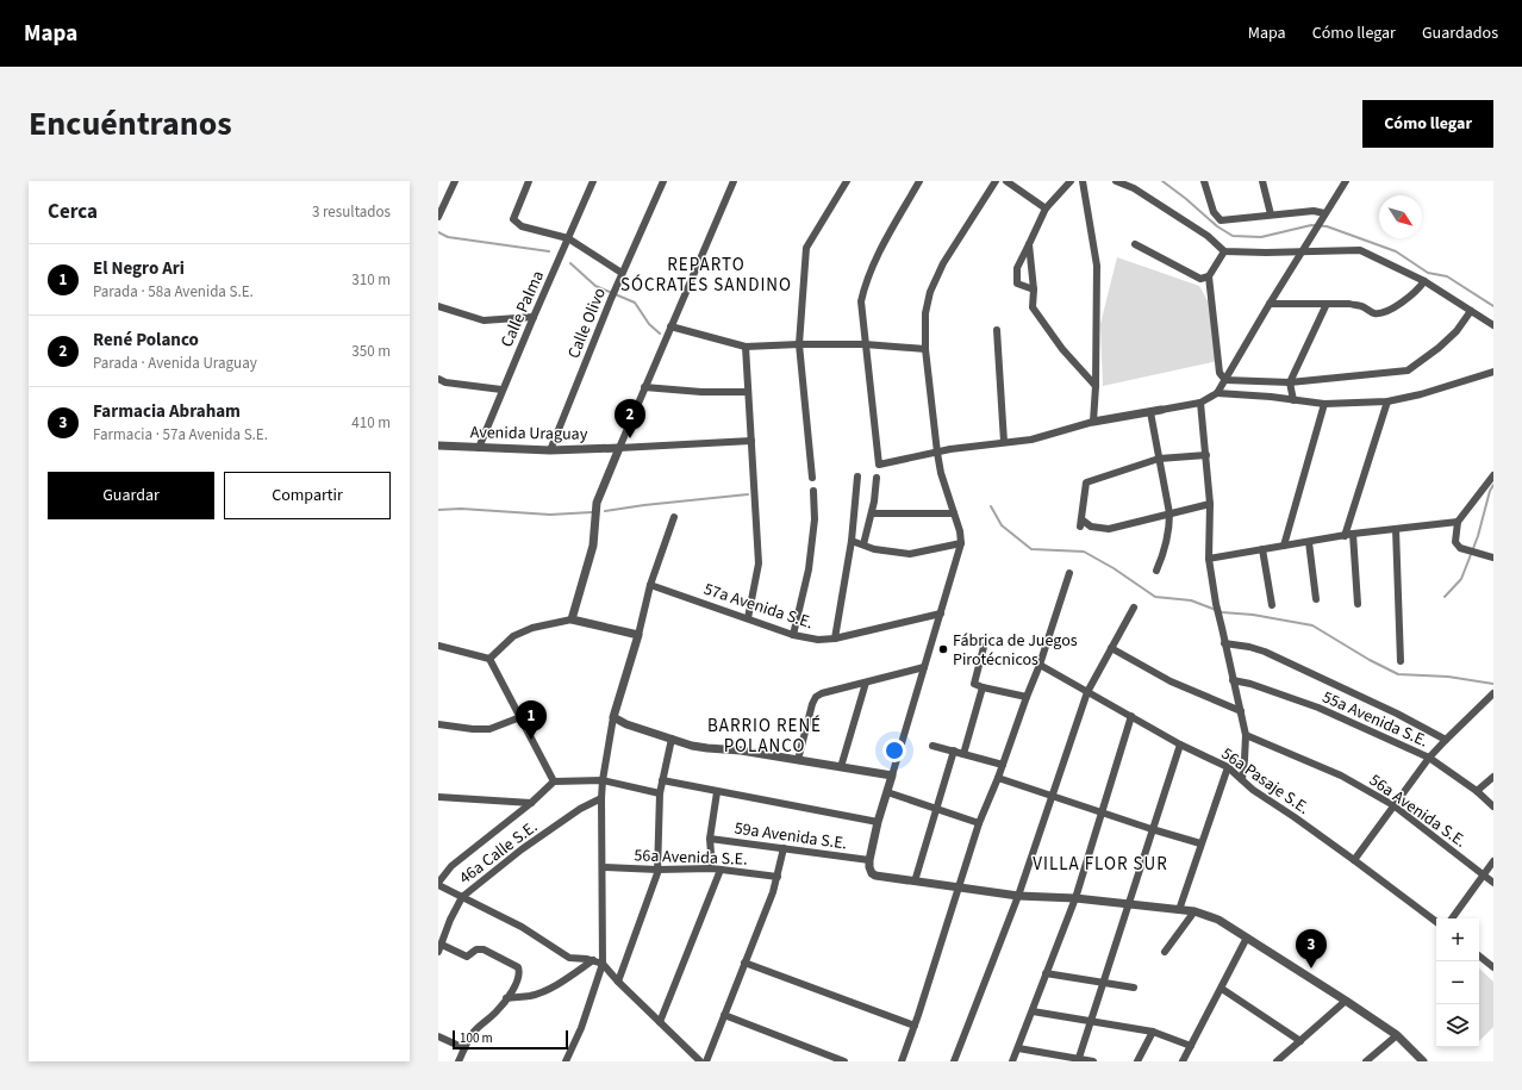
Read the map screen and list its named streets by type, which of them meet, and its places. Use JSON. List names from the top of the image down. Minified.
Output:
{"streets":{"street":["Calle Palma","Calle Olivo","Avenida Uraguay","57a Avenida S.E.","55a Avenida S.E.","56a Pasaje S.E.","56a Avenida S.E.","59a Avenida S.E.","46a Calle S.E."]},"crossings":[["Calle Palma","Avenida Uraguay"],["Calle Olivo","Avenida Uraguay"]],"districts":["REPARTO SÓCRATES SANDINO","BARRIO RENÉ POLANCO","VILLA FLOR SUR"],"places":["Fábrica de Juegos Pirotécnicos"],"scale_bar":"100 m","north":"bottom right","page":{"header":"Mapa","nav":["Mapa","Cómo llegar","Guardados"],"title":"Encuéntranos","buttons":["Cómo llegar",["Guardar","Compartir"]],"heading":["Cerca","3 resultados"],"list":[{"mark":"1","name":"El Negro Ari","note":"Parada · 58a Avenida S.E.","value":"310 m"},{"mark":"2","name":"René Polanco","note":"Parada · Avenida Uraguay","value":"350 m"},{"mark":"3","name":"Farmacia Abraham","note":"Farmacia · 57a Avenida S.E.","value":"410 m"}],"pins":["2","1","3"],"map_buttons":["+","−"],"scale":"100 m"}}
